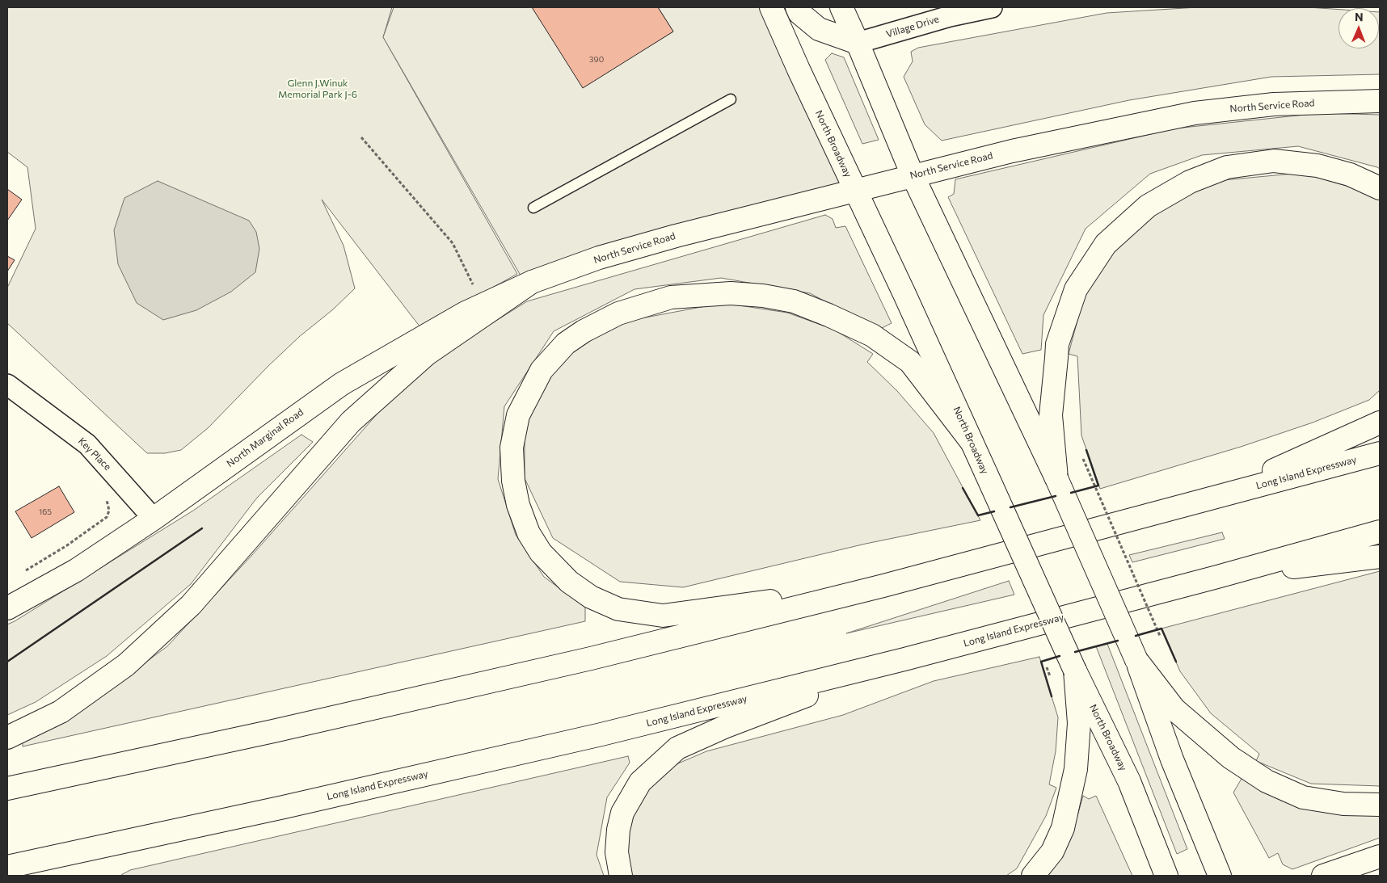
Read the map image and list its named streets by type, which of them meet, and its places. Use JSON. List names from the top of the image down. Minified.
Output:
{"streets":{"main road":["North Service Road","North Broadway","North Marginal Road","Long Island Expressway"],"street":["Village Drive","Key Place"]},"crossings":[["North Service Road","North Broadway"],["North Service Road","North Marginal Road"],["North Marginal Road","Key Place"]],"parks":["Glenn J.Winuk Memorial Park J-6"],"house_numbers":["390","165"],"north":"top"}
